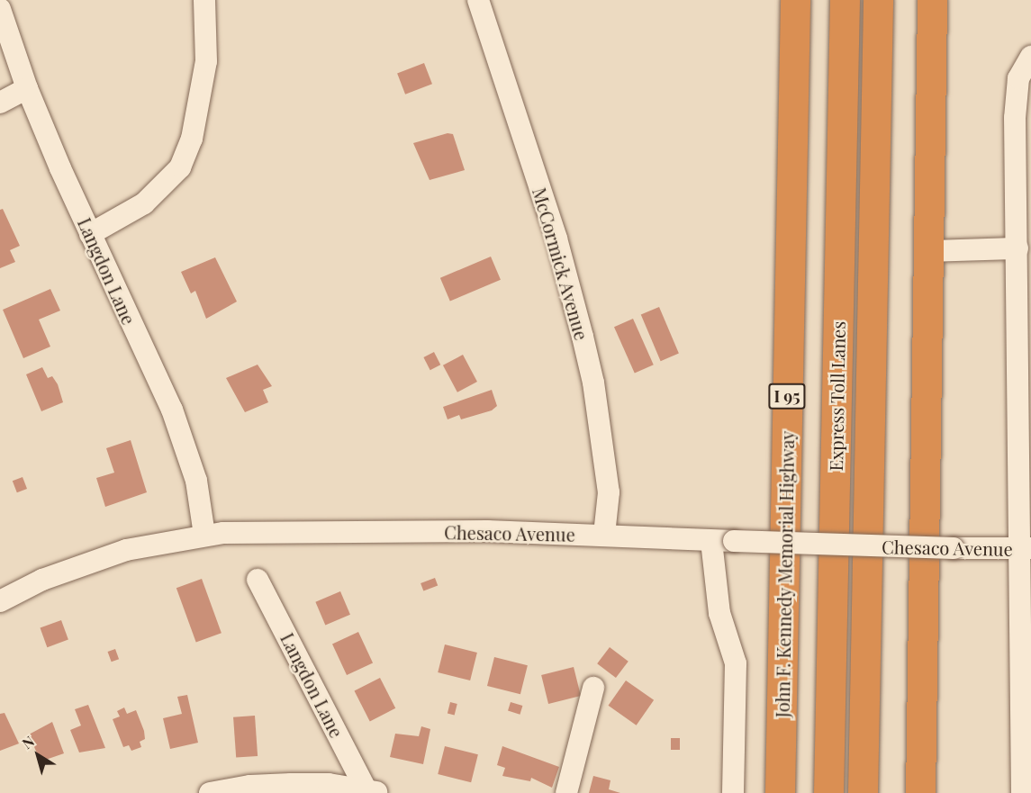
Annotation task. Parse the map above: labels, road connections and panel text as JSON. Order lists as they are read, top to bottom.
{
  "streets": {
    "highway": ["I 95", "Express Toll Lanes", "John F. Kennedy Memorial Highway"],
    "street": ["McCormick Avenue", "Langdon Lane", "Chesaco Avenue"]
  },
  "crossings": [
    ["McCormick Avenue", "Chesaco Avenue"],
    ["Langdon Lane", "Chesaco Avenue"]
  ],
  "north": "top left"
}
